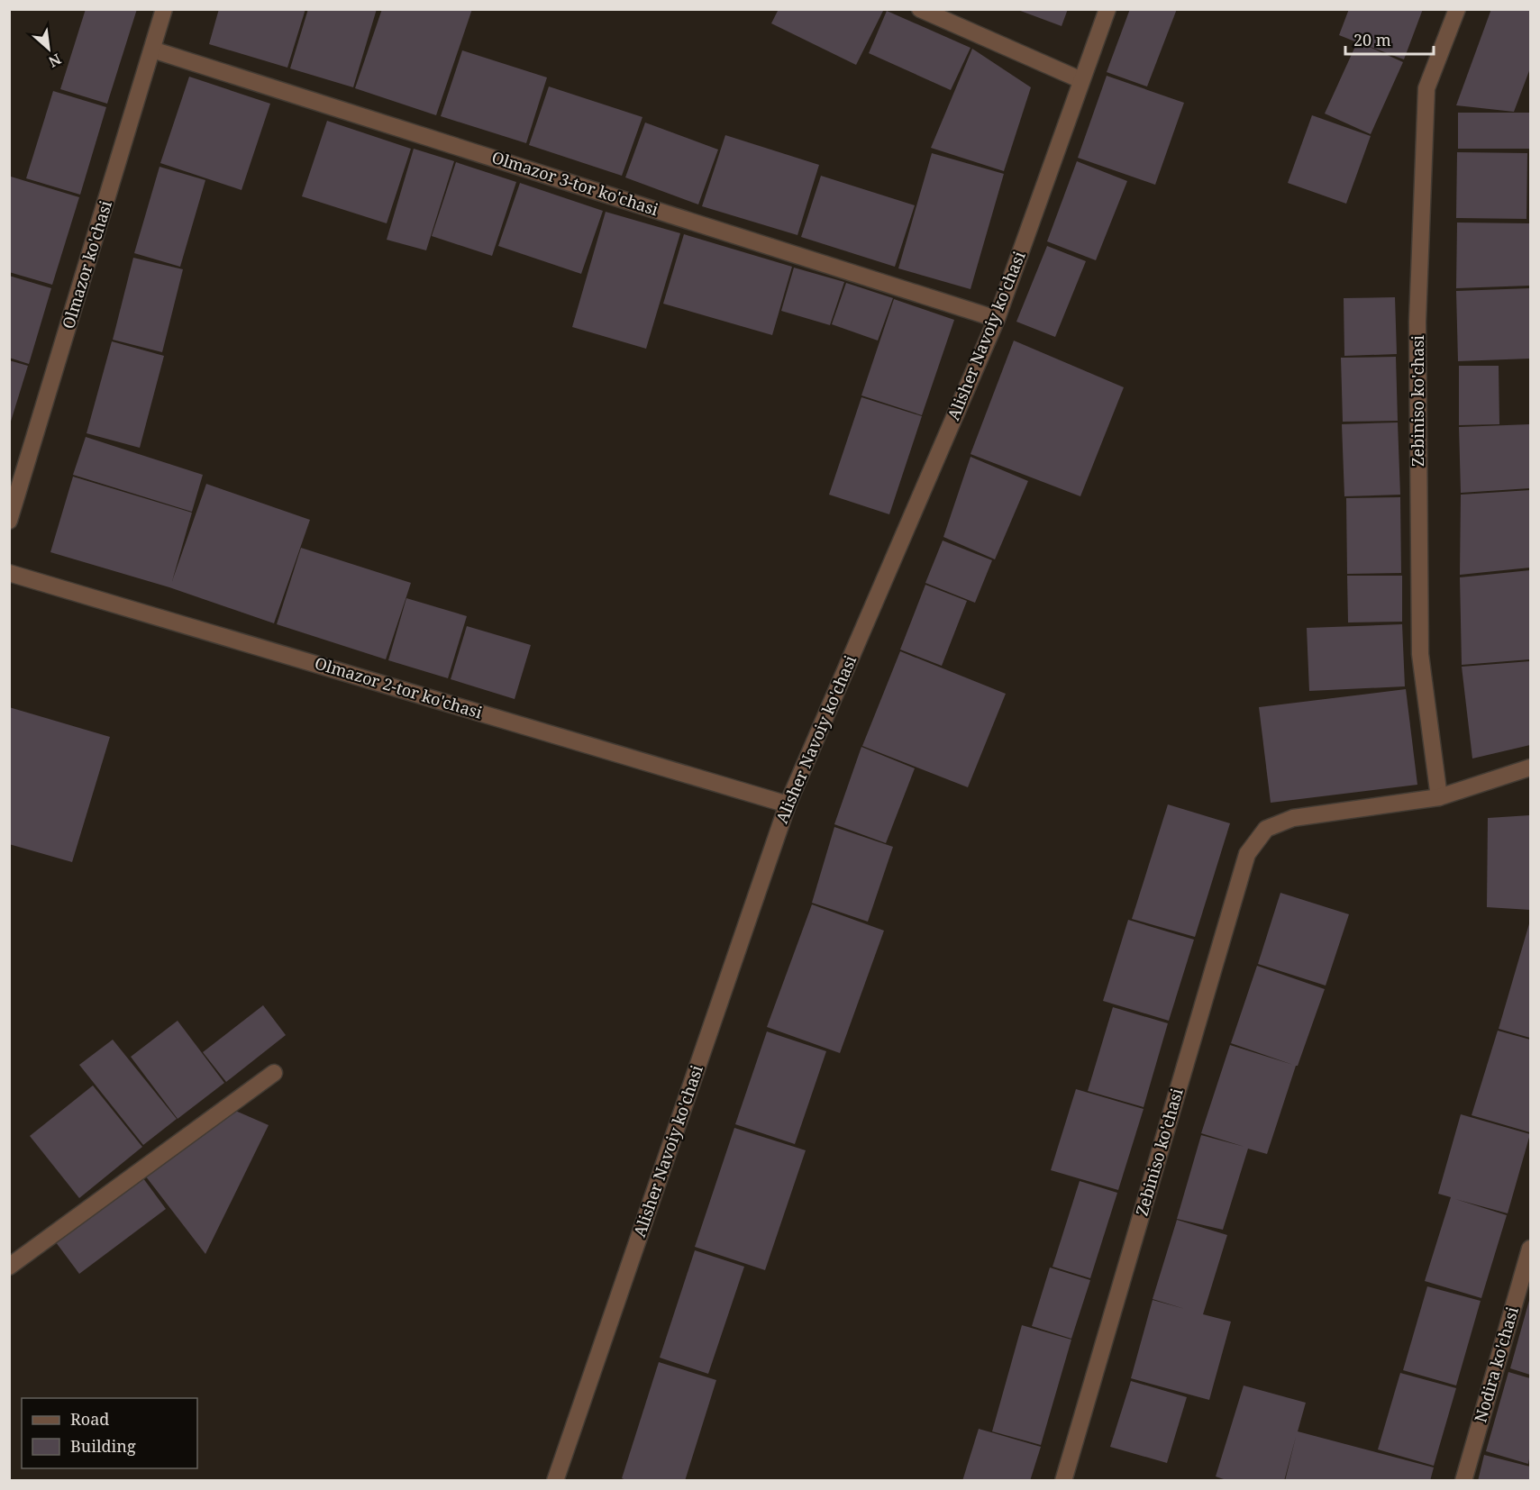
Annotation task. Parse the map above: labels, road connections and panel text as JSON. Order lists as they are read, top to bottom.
{
  "streets": {
    "street": [
      "Olmazor 3-tor ko'chasi",
      "Olmazor ko'chasi",
      "Alisher Navoiy ko'chasi",
      "Zebiniso ko'chasi",
      "Olmazor 2-tor ko'chasi",
      "Nodira ko'chasi"
    ]
  },
  "crossings": [
    ["Olmazor 3-tor ko'chasi", "Olmazor ko'chasi"],
    ["Olmazor 3-tor ko'chasi", "Alisher Navoiy ko'chasi"],
    ["Alisher Navoiy ko'chasi", "Olmazor 2-tor ko'chasi"]
  ],
  "legend": ["Road", "Building"],
  "scale_bar": "20 m",
  "north": "bottom right"
}
